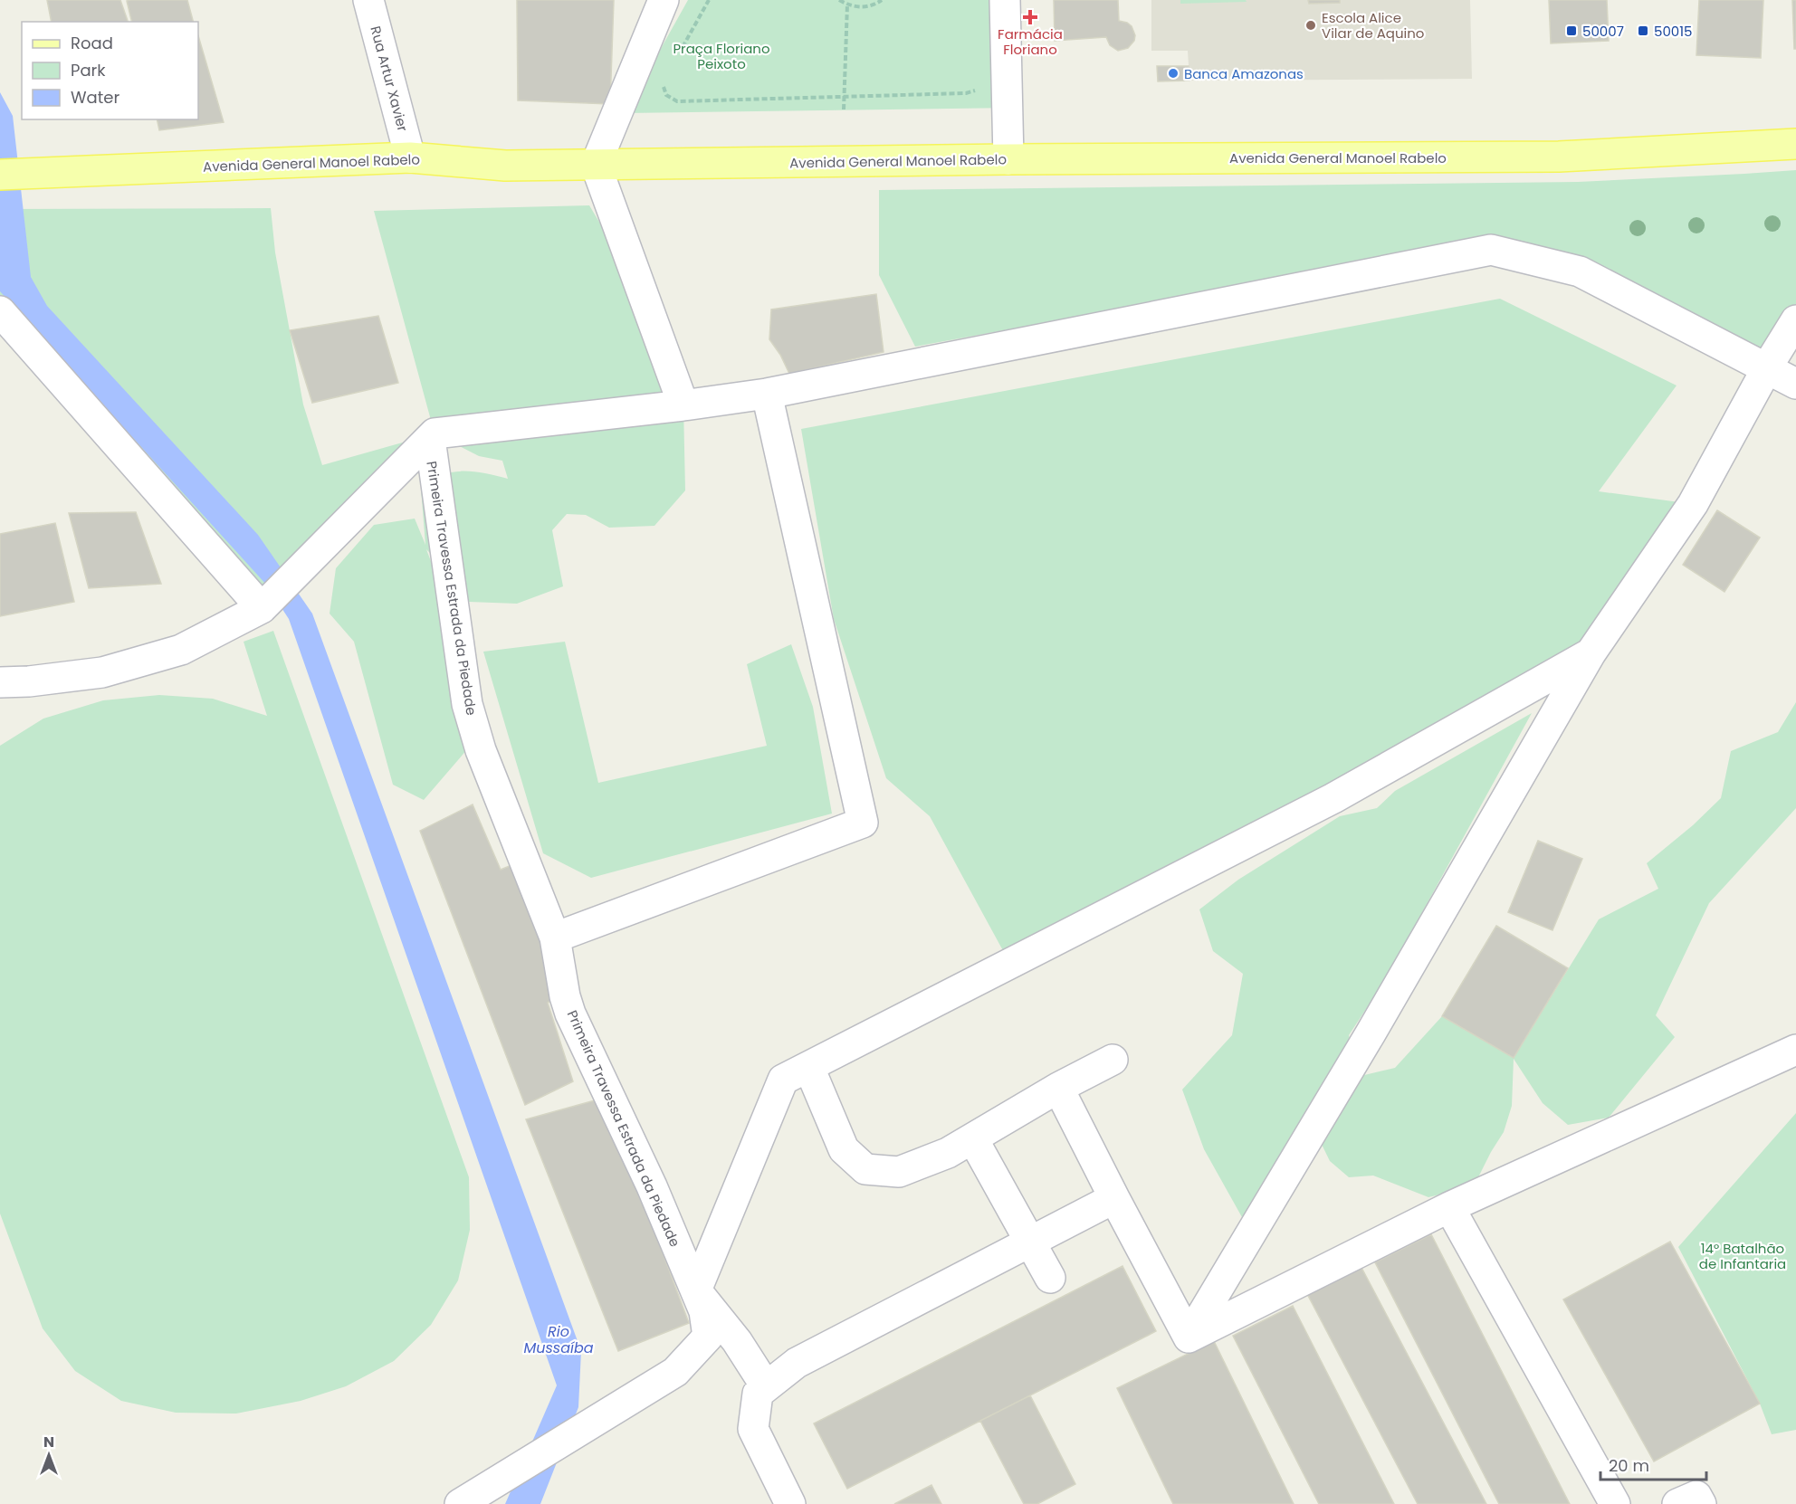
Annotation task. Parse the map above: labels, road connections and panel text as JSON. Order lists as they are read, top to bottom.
{
  "streets": {
    "main road": ["Avenida General Manoel Rabelo"],
    "street": ["Rua Artur Xavier", "Primeira Travessa Estrada da Piedade"]
  },
  "crossings": [
    ["Rua Artur Xavier", "Avenida General Manoel Rabelo"]
  ],
  "water": ["Rio Mussaíba"],
  "parks": ["Praça Floriano Peixoto", "14° Batalhão de Infantaria"],
  "places": {
    "health": ["Farmácia Floriano"],
    "other": ["Escola Alice Vilar de Aquino", "Banca Amazonas"],
    "transit": ["50007", "50015"]
  },
  "legend": ["Road", "Park", "Water"],
  "scale_bar": "20 m",
  "north": "top"
}
